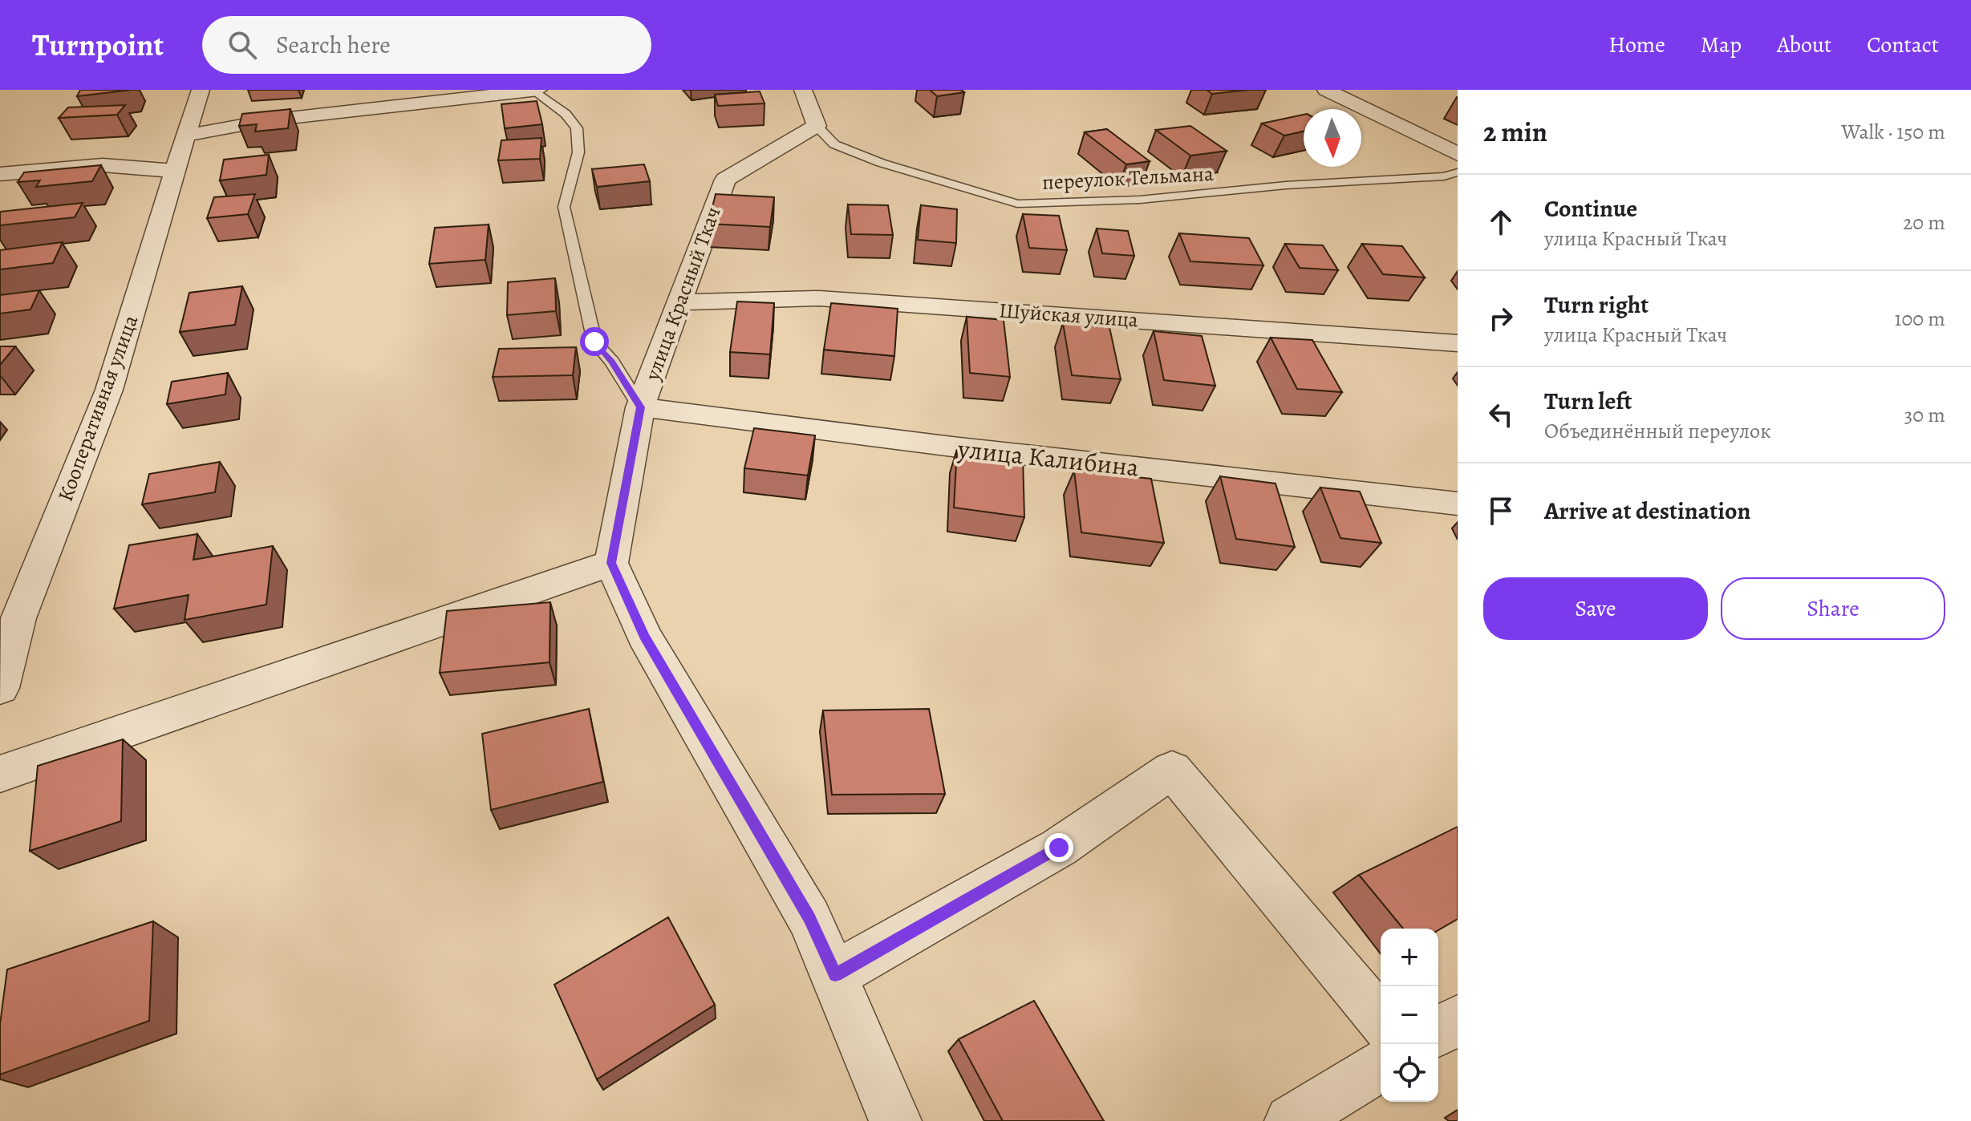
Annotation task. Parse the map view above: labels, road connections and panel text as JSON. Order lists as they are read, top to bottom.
{
  "streets": {
    "street": [
      "улица Красный Ткач",
      "Шуйская улица",
      "Кооперативная улица",
      "улица Калибина"
    ],
    "lane": ["переулок Тельмана"]
  },
  "crossings": [
    ["переулок Тельмана", "улица Красный Ткач"],
    ["улица Красный Ткач", "Шуйская улица"],
    ["улица Красный Ткач", "улица Калибина"]
  ],
  "north": "bottom",
  "page": {
    "header": "Turnpoint",
    "search": "Search here",
    "nav": [
      "Home",
      "Map",
      "About",
      "Contact"
    ],
    "heading": ["2 min", "Walk · 150 m"],
    "list": [
      ["Continue", "улица Красный Ткач", "20 m"],
      ["Turn right", "улица Красный Ткач", "100 m"],
      ["Turn left", "Объединённый переулок", "30 m"],
      "Arrive at destination"
    ],
    "buttons": ["Save", "Share"],
    "map_buttons": ["+", "−"]
  }
}
